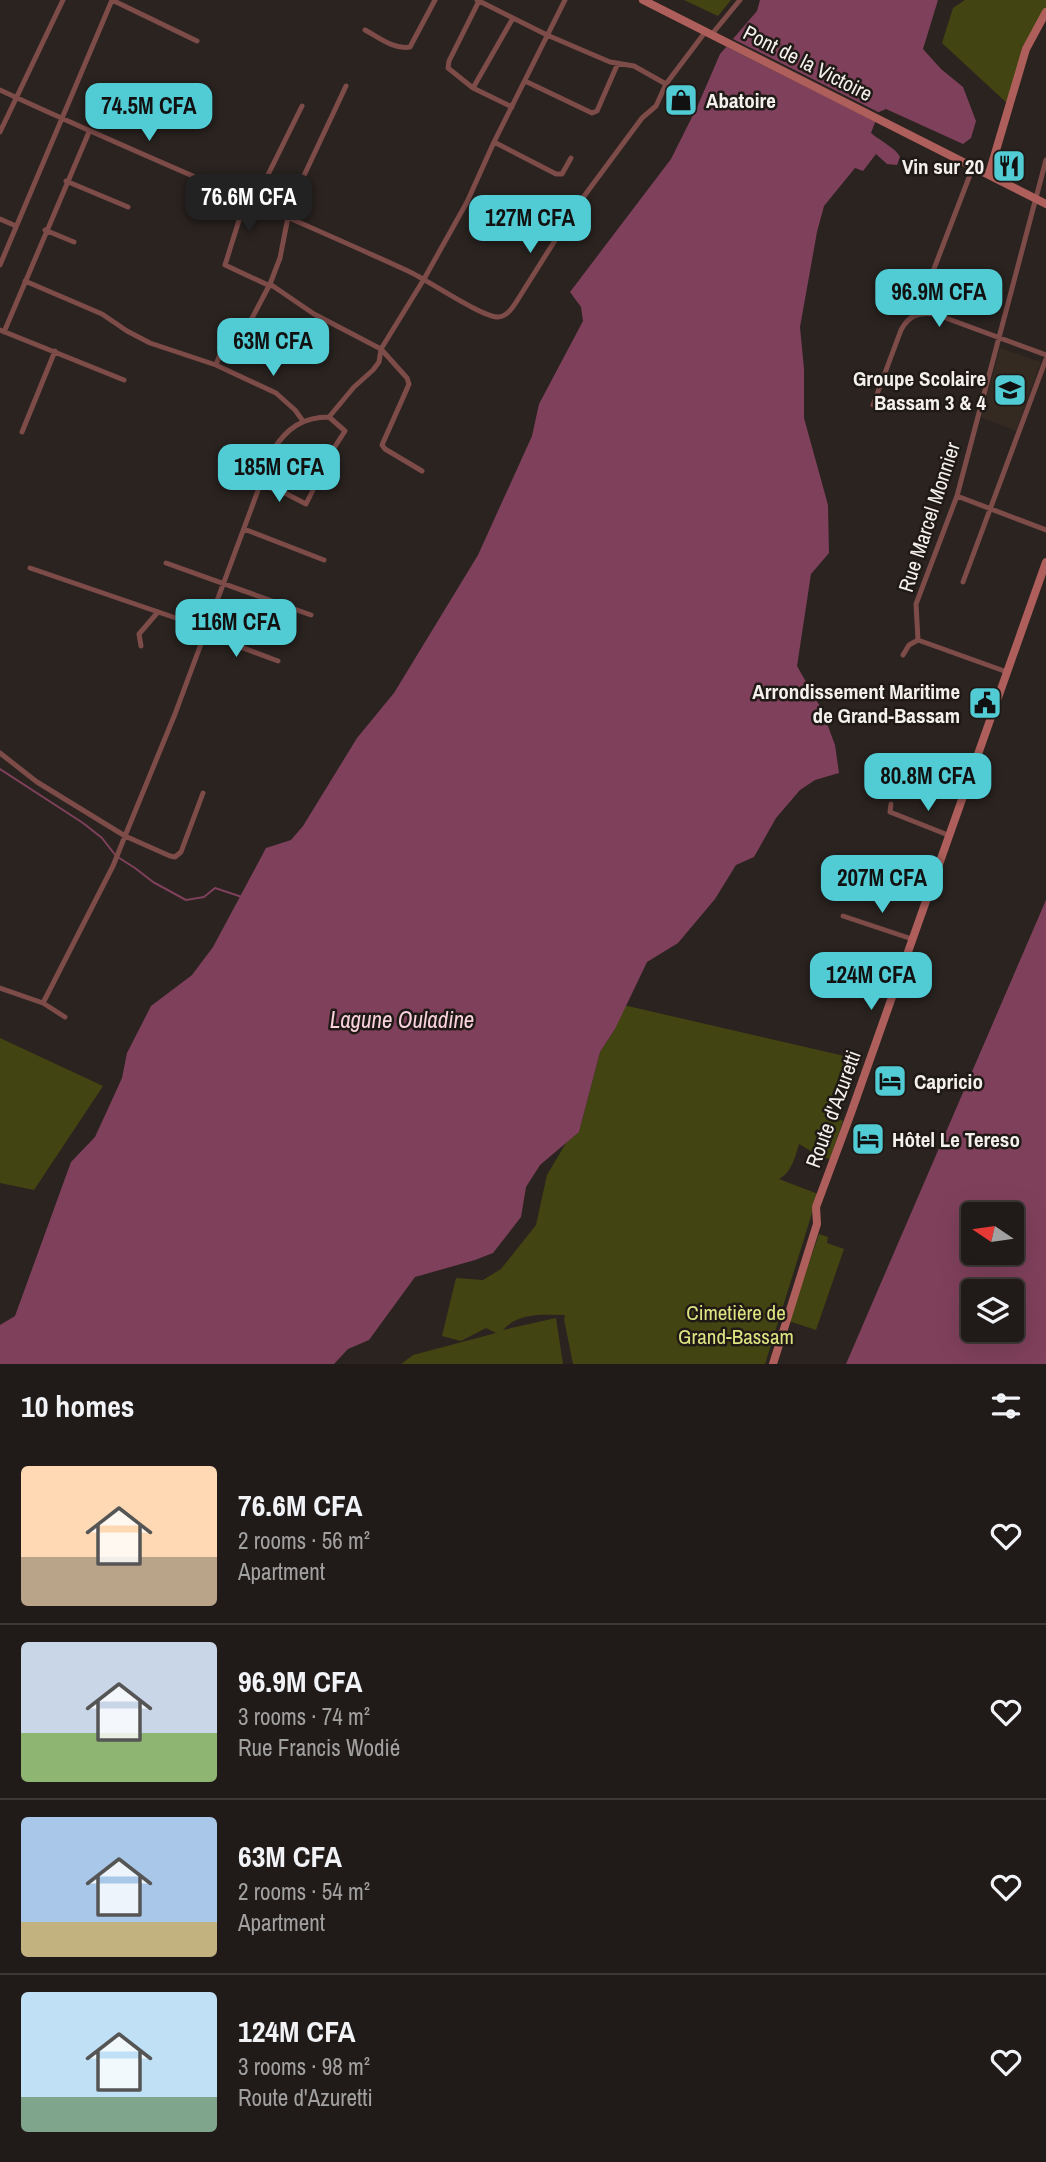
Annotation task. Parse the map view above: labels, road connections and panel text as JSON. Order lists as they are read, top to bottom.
{
  "streets": {
    "street": ["Pont de la Victoire", "Rue Marcel Monnier", "Route d'Azuretti"]
  },
  "crossings": [
    ["Pont de la Victoire", "Rue Marcel Monnier"]
  ],
  "water": ["Lagune Ouladine"],
  "parks": ["Cimetière de Grand-Bassam"],
  "places": {
    "shop": ["Abatoire"],
    "restaurant": ["Vin sur 20"],
    "school or university": ["Groupe Scolaire Bassam 3 & 4"],
    "public building": ["Arrondissement Maritime de Grand-Bassam"],
    "hotel": ["Capricio", "Hôtel Le Tereso"]
  },
  "north": "left",
  "page": {
    "price": [
      "74.5M CFA",
      "76.6M CFA",
      "127M CFA",
      "96.9M CFA",
      "63M CFA",
      "185M CFA",
      "116M CFA",
      "80.8M CFA",
      "207M CFA",
      "124M CFA"
    ],
    "heading": "10 homes",
    "list": [
      {
        "name": "76.6M CFA",
        "note": "2 rooms · 56 m² · Apartment"
      },
      {
        "name": "96.9M CFA",
        "note": "3 rooms · 74 m² · Rue Francis Wodié"
      },
      {
        "name": "63M CFA",
        "note": "2 rooms · 54 m² · Apartment"
      },
      {
        "name": "124M CFA",
        "note": "3 rooms · 98 m² · Route d'Azuretti"
      }
    ]
  }
}
